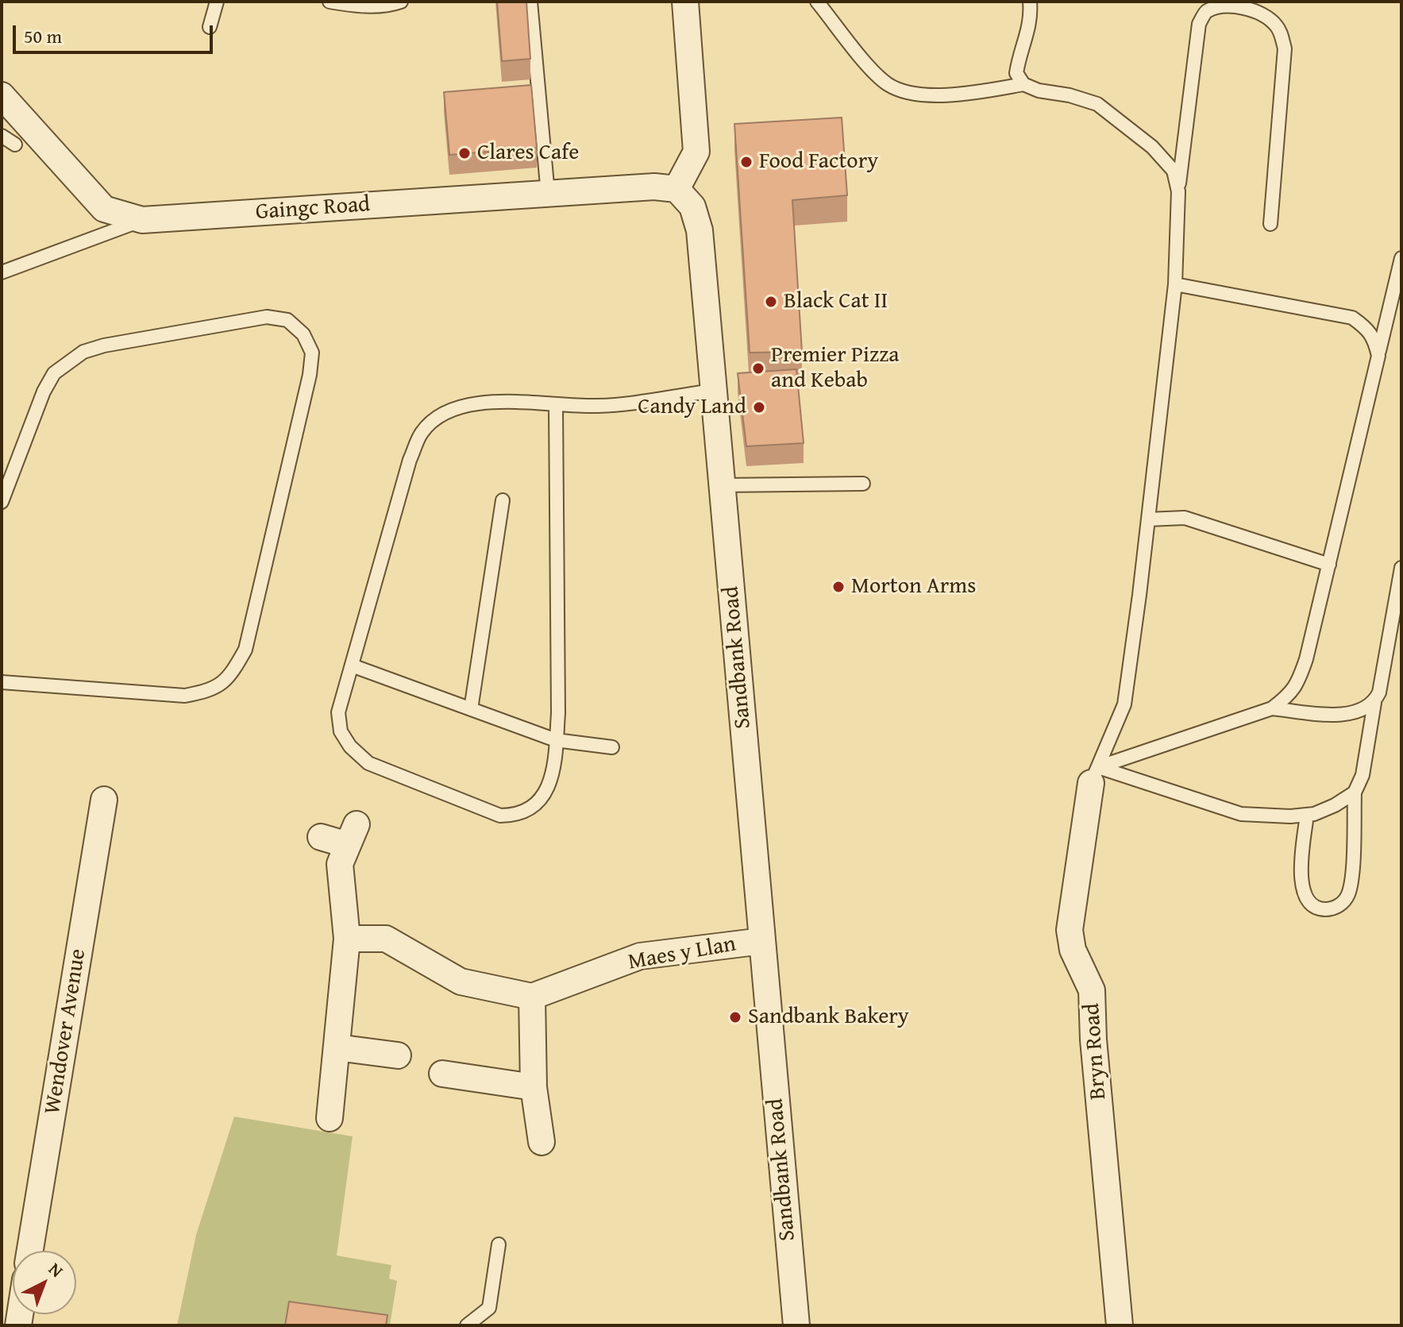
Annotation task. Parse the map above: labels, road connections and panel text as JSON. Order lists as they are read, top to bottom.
{
  "streets": {
    "street": [
      "Gaingc Road",
      "Sandbank Road",
      "Maes y Llan",
      "Wendover Avenue",
      "Bryn Road"
    ]
  },
  "crossings": [
    ["Gaingc Road", "Sandbank Road"],
    ["Sandbank Road", "Maes y Llan"]
  ],
  "places": [
    "Clares Cafe",
    "Food Factory",
    "Black Cat II",
    "Premier Pizza and Kebab",
    "Candy Land",
    "Morton Arms",
    "Sandbank Bakery"
  ],
  "scale_bar": "50 m",
  "north": "top right"
}
